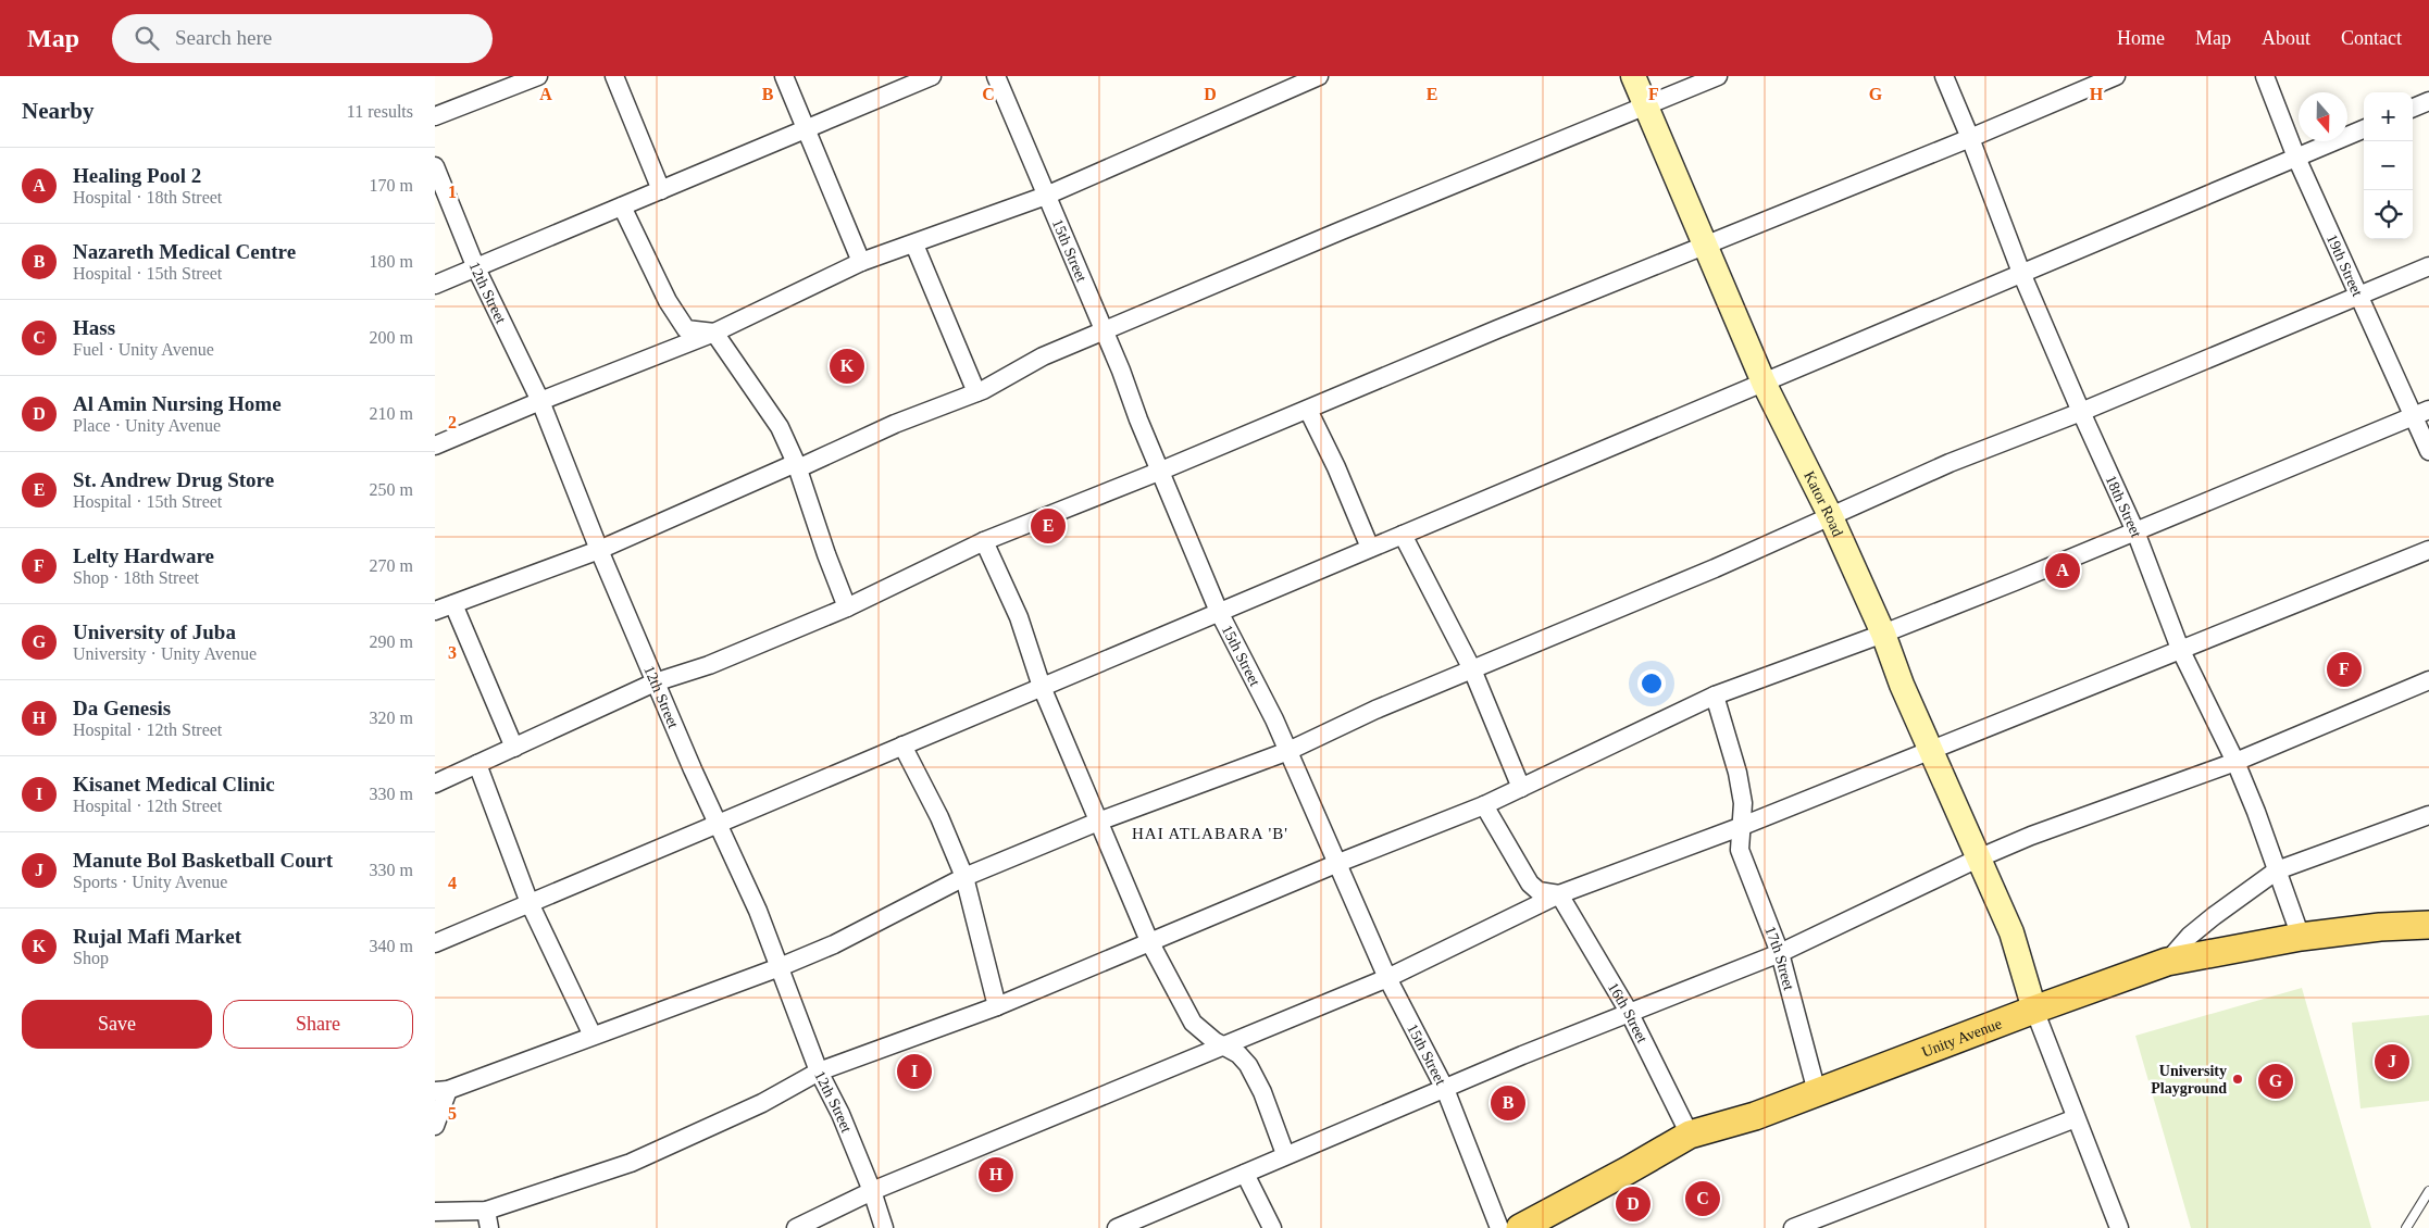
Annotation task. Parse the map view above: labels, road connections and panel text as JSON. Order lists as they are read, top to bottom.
{
  "streets": {
    "main road": ["Kator Road", "Unity Avenue"],
    "street": [
      "15th Street",
      "19th Street",
      "12th Street",
      "18th Street",
      "17th Street",
      "16th Street"
    ]
  },
  "crossings": [
    ["Kator Road", "Unity Avenue"],
    ["18th Street", "Unity Avenue"],
    ["17th Street", "Unity Avenue"],
    ["16th Street", "Unity Avenue"]
  ],
  "districts": ["HAI ATLABARA 'B'"],
  "places": ["University Playground"],
  "north": "bottom",
  "page": {
    "header": "Map",
    "search": "Search here",
    "nav": [
      "Home",
      "Map",
      "About",
      "Contact"
    ],
    "heading": ["Nearby", "11 results"],
    "map_buttons": ["+", "−"],
    "list": [
      {
        "mark": "A",
        "name": "Healing Pool 2",
        "note": "Hospital · 18th Street",
        "value": "170 m"
      },
      {
        "mark": "B",
        "name": "Nazareth Medical Centre",
        "note": "Hospital · 15th Street",
        "value": "180 m"
      },
      {
        "mark": "C",
        "name": "Hass",
        "note": "Fuel · Unity Avenue",
        "value": "200 m"
      },
      {
        "mark": "D",
        "name": "Al Amin Nursing Home",
        "note": "Place · Unity Avenue",
        "value": "210 m"
      },
      {
        "mark": "E",
        "name": "St. Andrew Drug Store",
        "note": "Hospital · 15th Street",
        "value": "250 m"
      },
      {
        "mark": "F",
        "name": "Lelty Hardware",
        "note": "Shop · 18th Street",
        "value": "270 m"
      },
      {
        "mark": "G",
        "name": "University of Juba",
        "note": "University · Unity Avenue",
        "value": "290 m"
      },
      {
        "mark": "H",
        "name": "Da Genesis",
        "note": "Hospital · 12th Street",
        "value": "320 m"
      },
      {
        "mark": "I",
        "name": "Kisanet Medical Clinic",
        "note": "Hospital · 12th Street",
        "value": "330 m"
      },
      {
        "mark": "J",
        "name": "Manute Bol Basketball Court",
        "note": "Sports · Unity Avenue",
        "value": "330 m"
      },
      {
        "mark": "K",
        "name": "Rujal Mafi Market",
        "note": "Shop",
        "value": "340 m"
      }
    ],
    "pins": [
      "K",
      "E",
      "A",
      "F",
      "J",
      "I",
      "G",
      "B",
      "H",
      "C",
      "D"
    ],
    "buttons": ["Save", "Share"]
  },
  "grid": {
    "columns": [
      "A",
      "B",
      "C",
      "D",
      "E",
      "F",
      "G",
      "H"
    ],
    "rows": [
      "1",
      "2",
      "3",
      "4",
      "5"
    ]
  }
}
